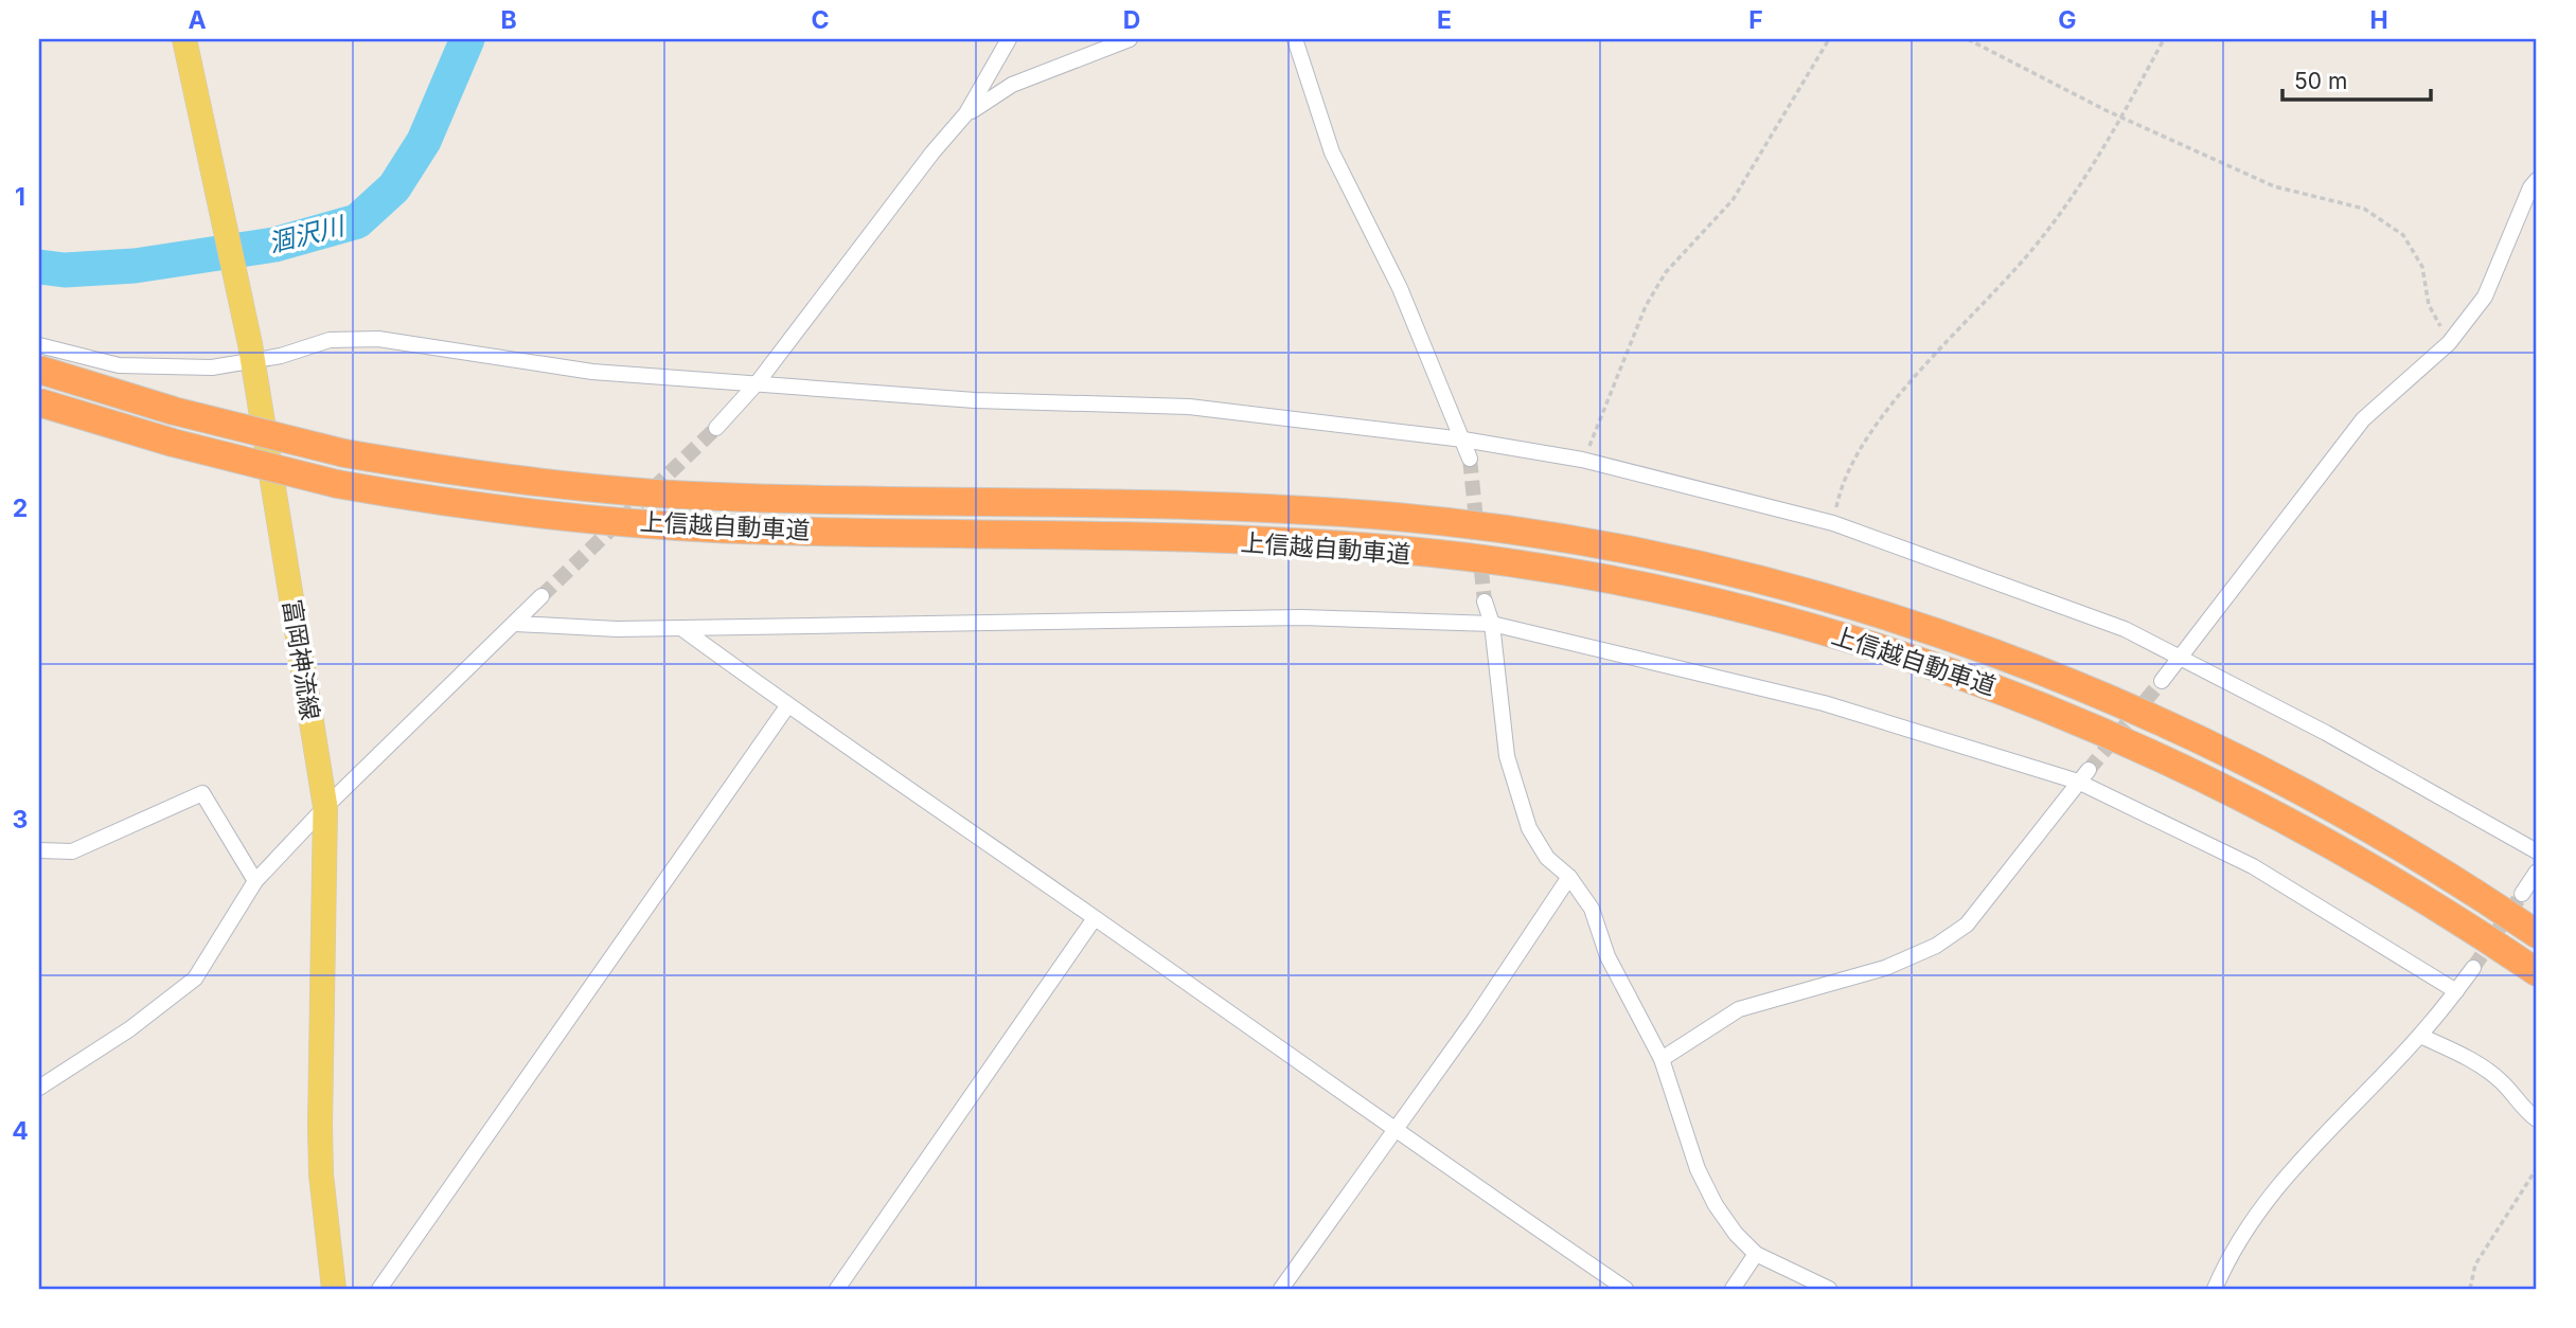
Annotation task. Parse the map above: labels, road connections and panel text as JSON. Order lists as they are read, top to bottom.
{
  "streets": {
    "highway": ["上信越自動車道"],
    "main road": ["富岡神流線"]
  },
  "water": ["涸沢川"],
  "scale_bar": "50 m",
  "grid": {
    "columns": [
      "A",
      "B",
      "C",
      "D",
      "E",
      "F",
      "G",
      "H"
    ],
    "rows": [
      "1",
      "2",
      "3",
      "4"
    ]
  }
}
